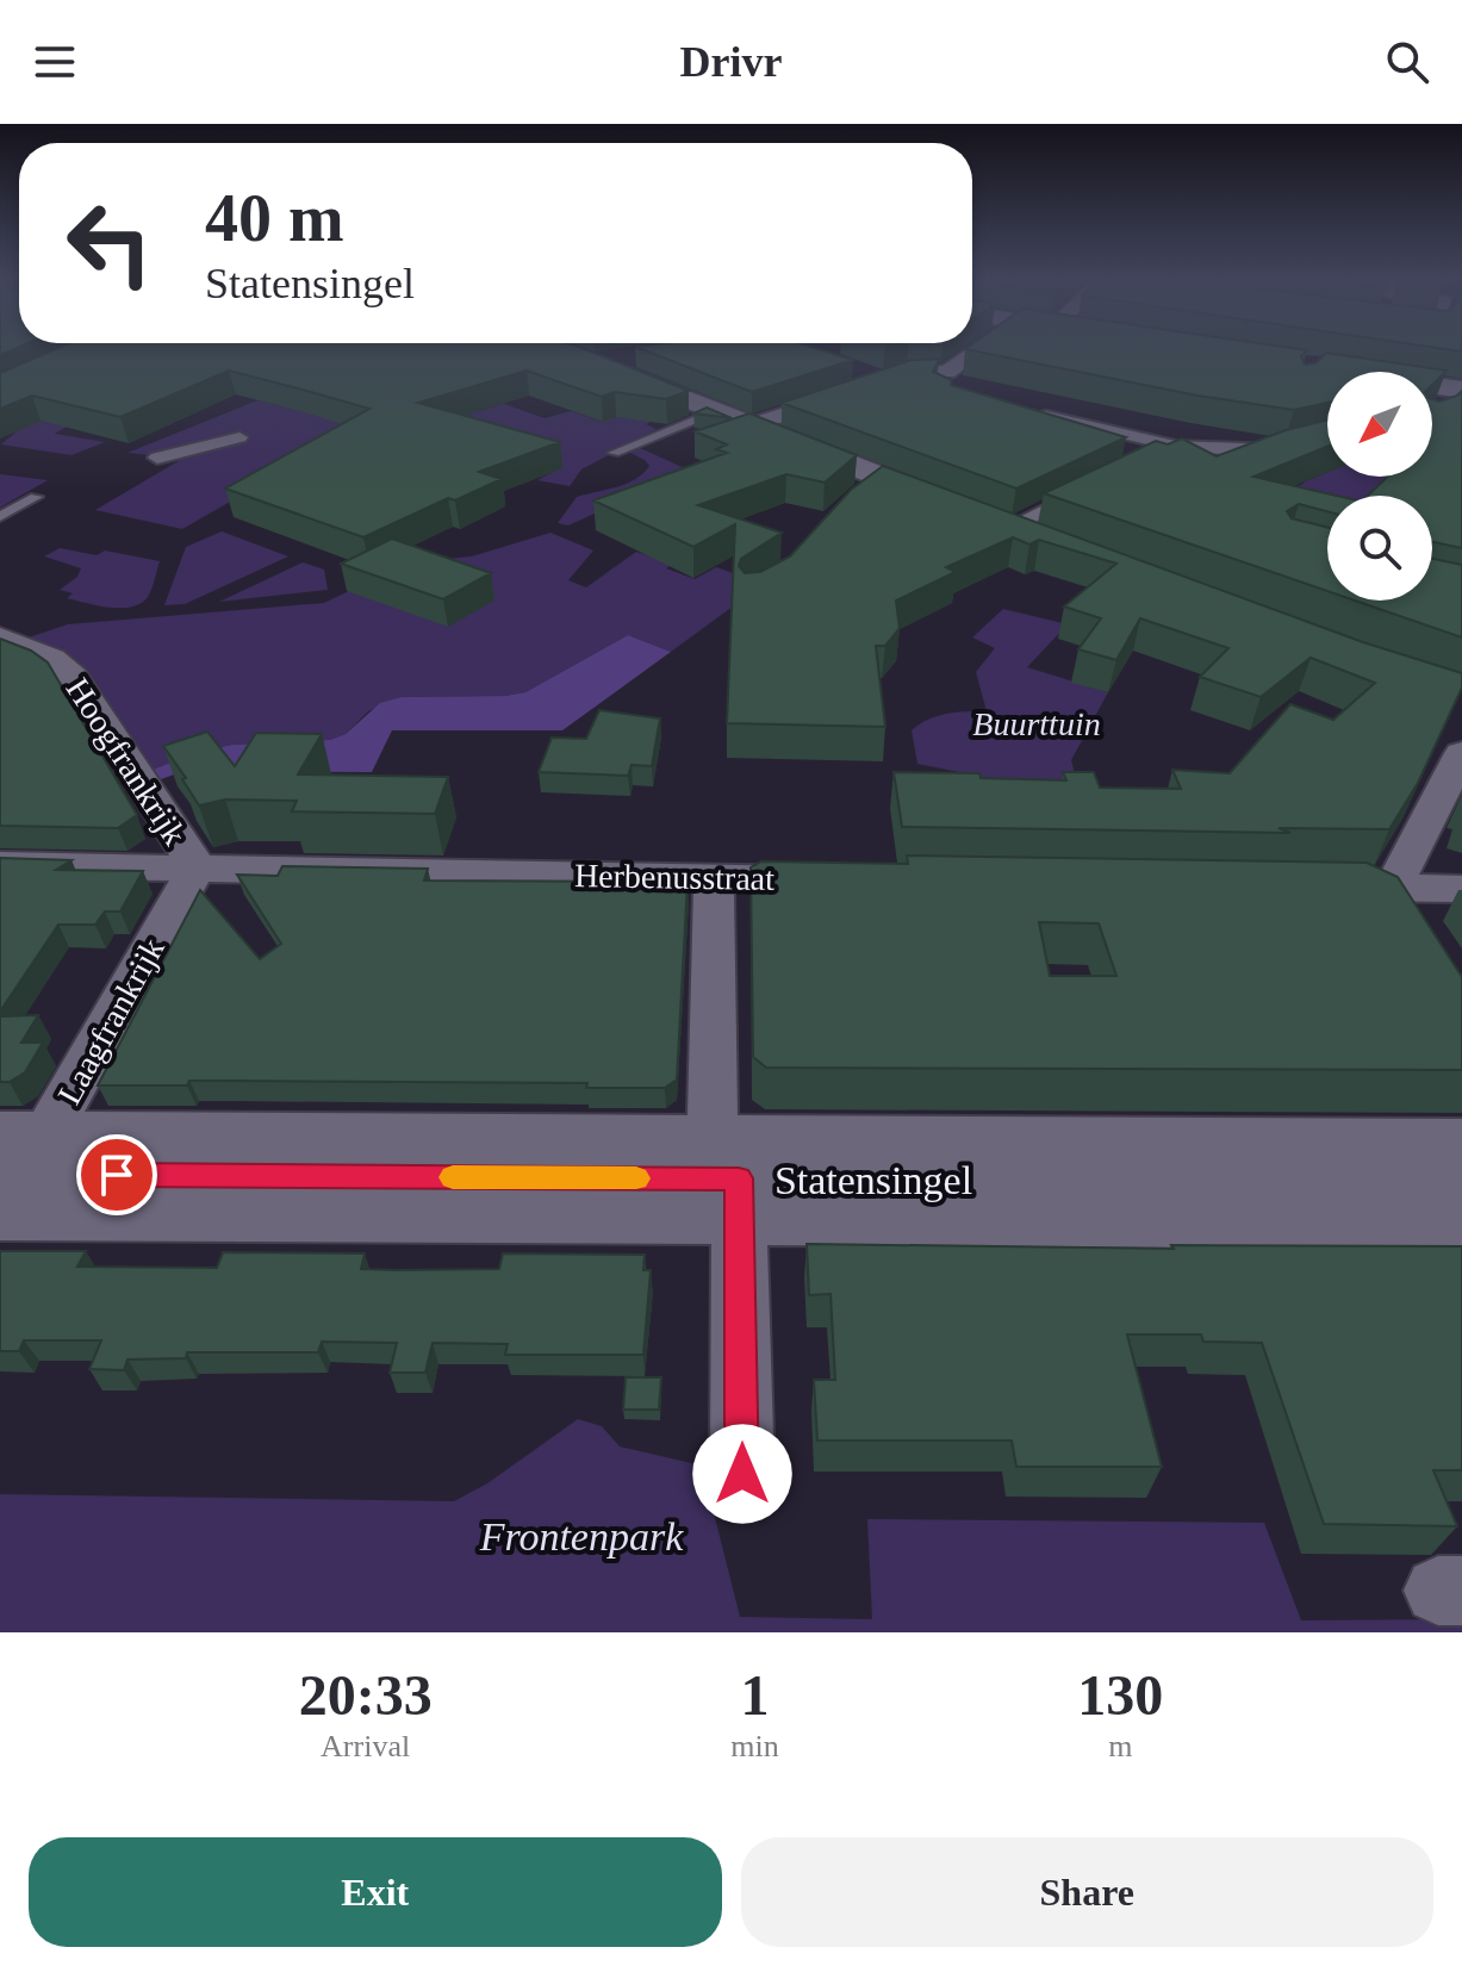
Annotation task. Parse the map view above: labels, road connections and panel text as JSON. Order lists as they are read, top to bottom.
{
  "streets": {
    "main road": ["Statensingel"],
    "street": ["Hoogfrankrijk", "Herbenusstraat", "Laagfrankrijk"]
  },
  "crossings": [
    ["Hoogfrankrijk", "Herbenusstraat"],
    ["Hoogfrankrijk", "Laagfrankrijk"],
    ["Herbenusstraat", "Laagfrankrijk"],
    ["Laagfrankrijk", "Statensingel"]
  ],
  "parks": ["Buurttuin", "Frontenpark"],
  "north": "bottom left",
  "page": {
    "header": "Drivr",
    "turn": ["40 m", "Statensingel"],
    "eta": [
      "20:33",
      "Arrival",
      "1",
      "min",
      "130",
      "m"
    ],
    "buttons": ["Exit", "Share"]
  }
}
